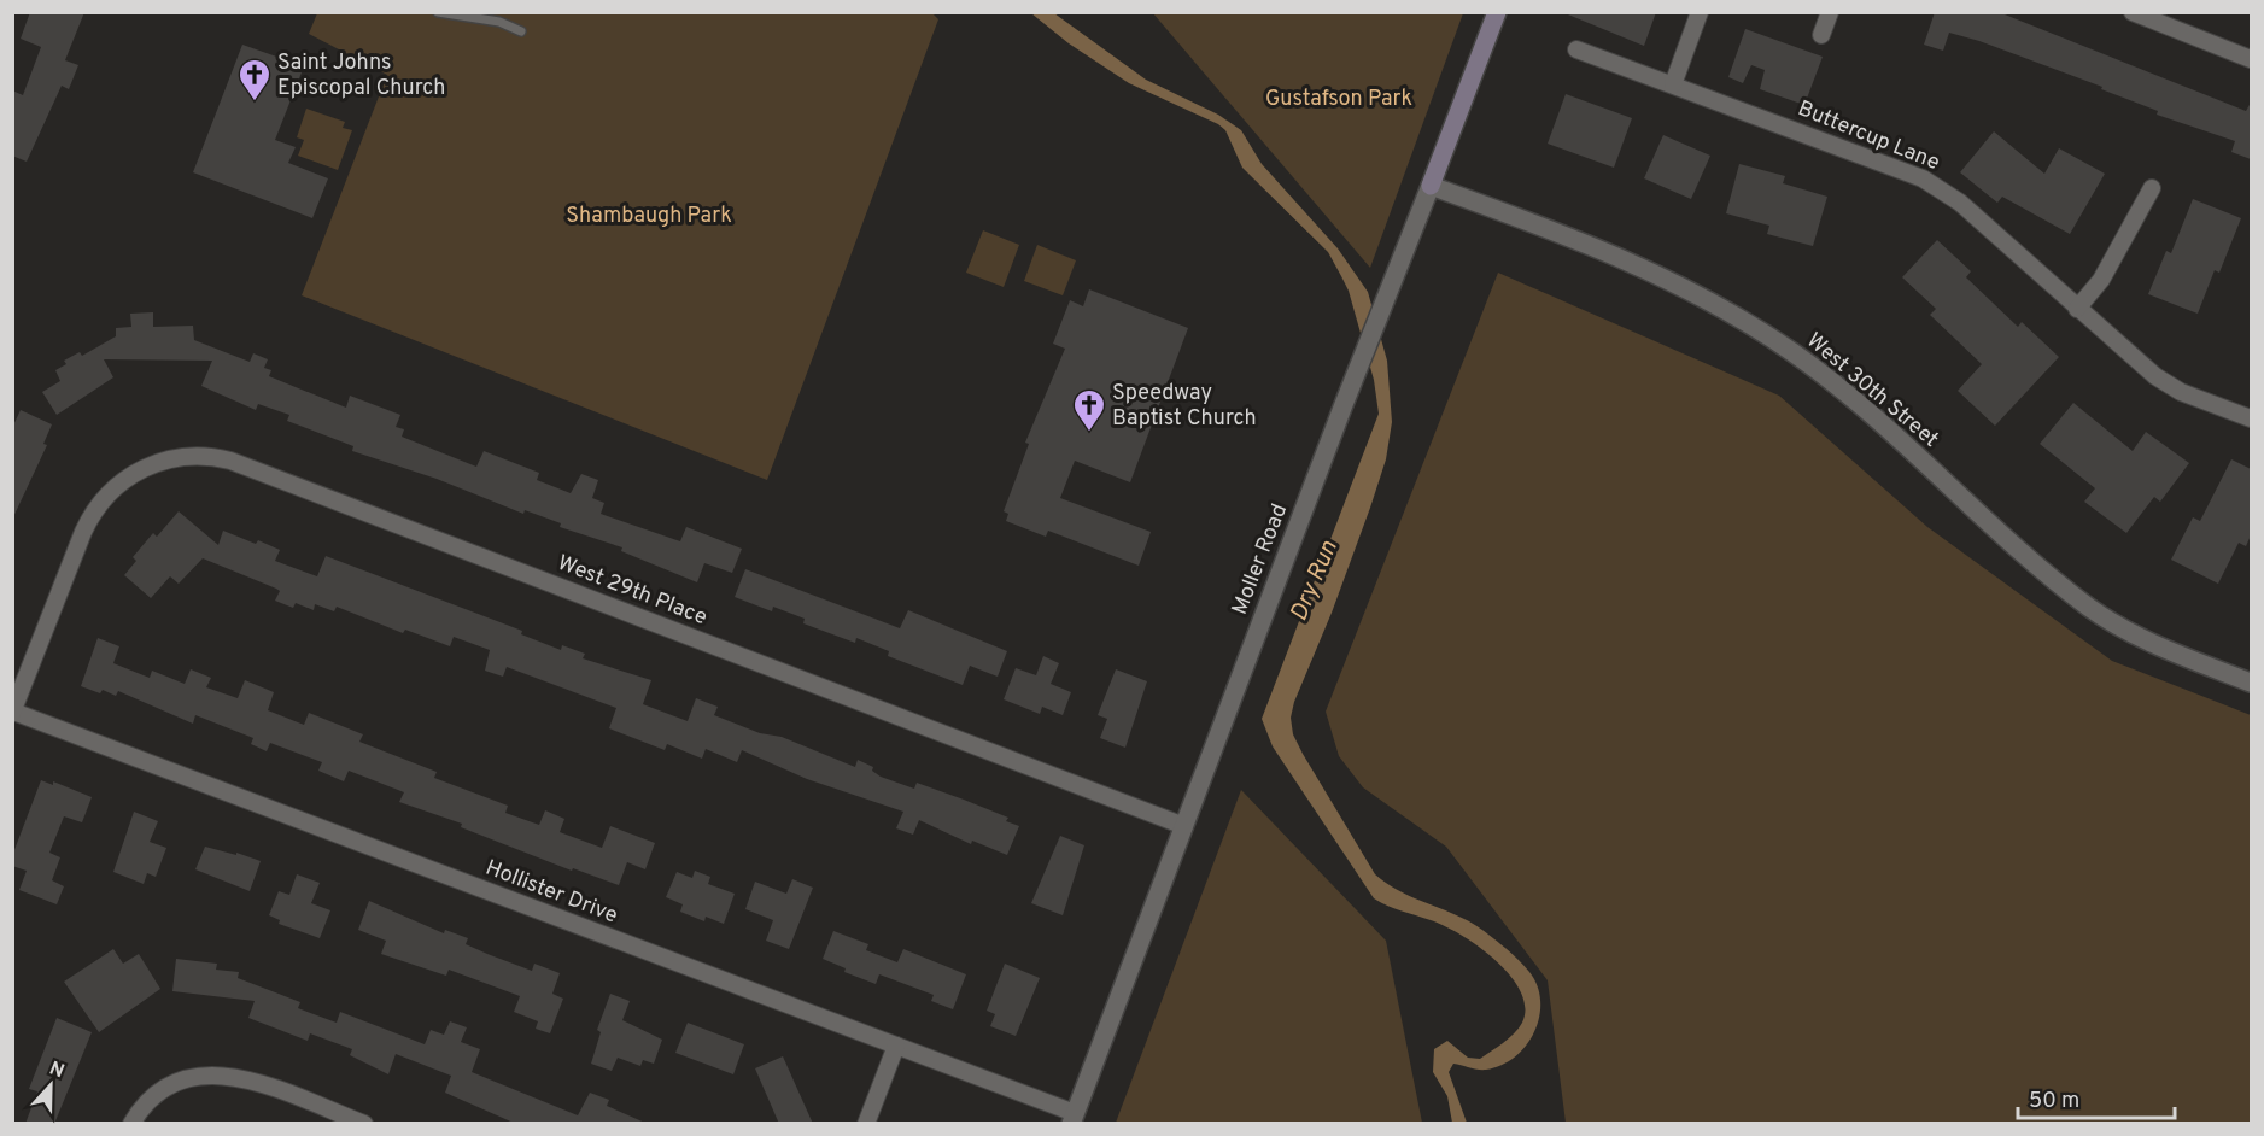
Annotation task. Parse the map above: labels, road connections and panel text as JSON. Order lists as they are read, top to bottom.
{
  "streets": {
    "main road": ["Moller Road"],
    "street": [
      "Buttercup Lane",
      "West 30th Street",
      "West 29th Place",
      "Hollister Drive"
    ]
  },
  "crossings": [
    ["West 30th Street", "Moller Road"],
    ["Moller Road", "West 29th Place"],
    ["Moller Road", "Hollister Drive"],
    ["West 29th Place", "Hollister Drive"]
  ],
  "water": ["Dry Run"],
  "parks": ["Gustafson Park", "Shambaugh Park"],
  "places": {
    "church": ["Saint Johns Episcopal Church", "Speedway Baptist Church"]
  },
  "scale_bar": "50 m",
  "north": "top"
}
